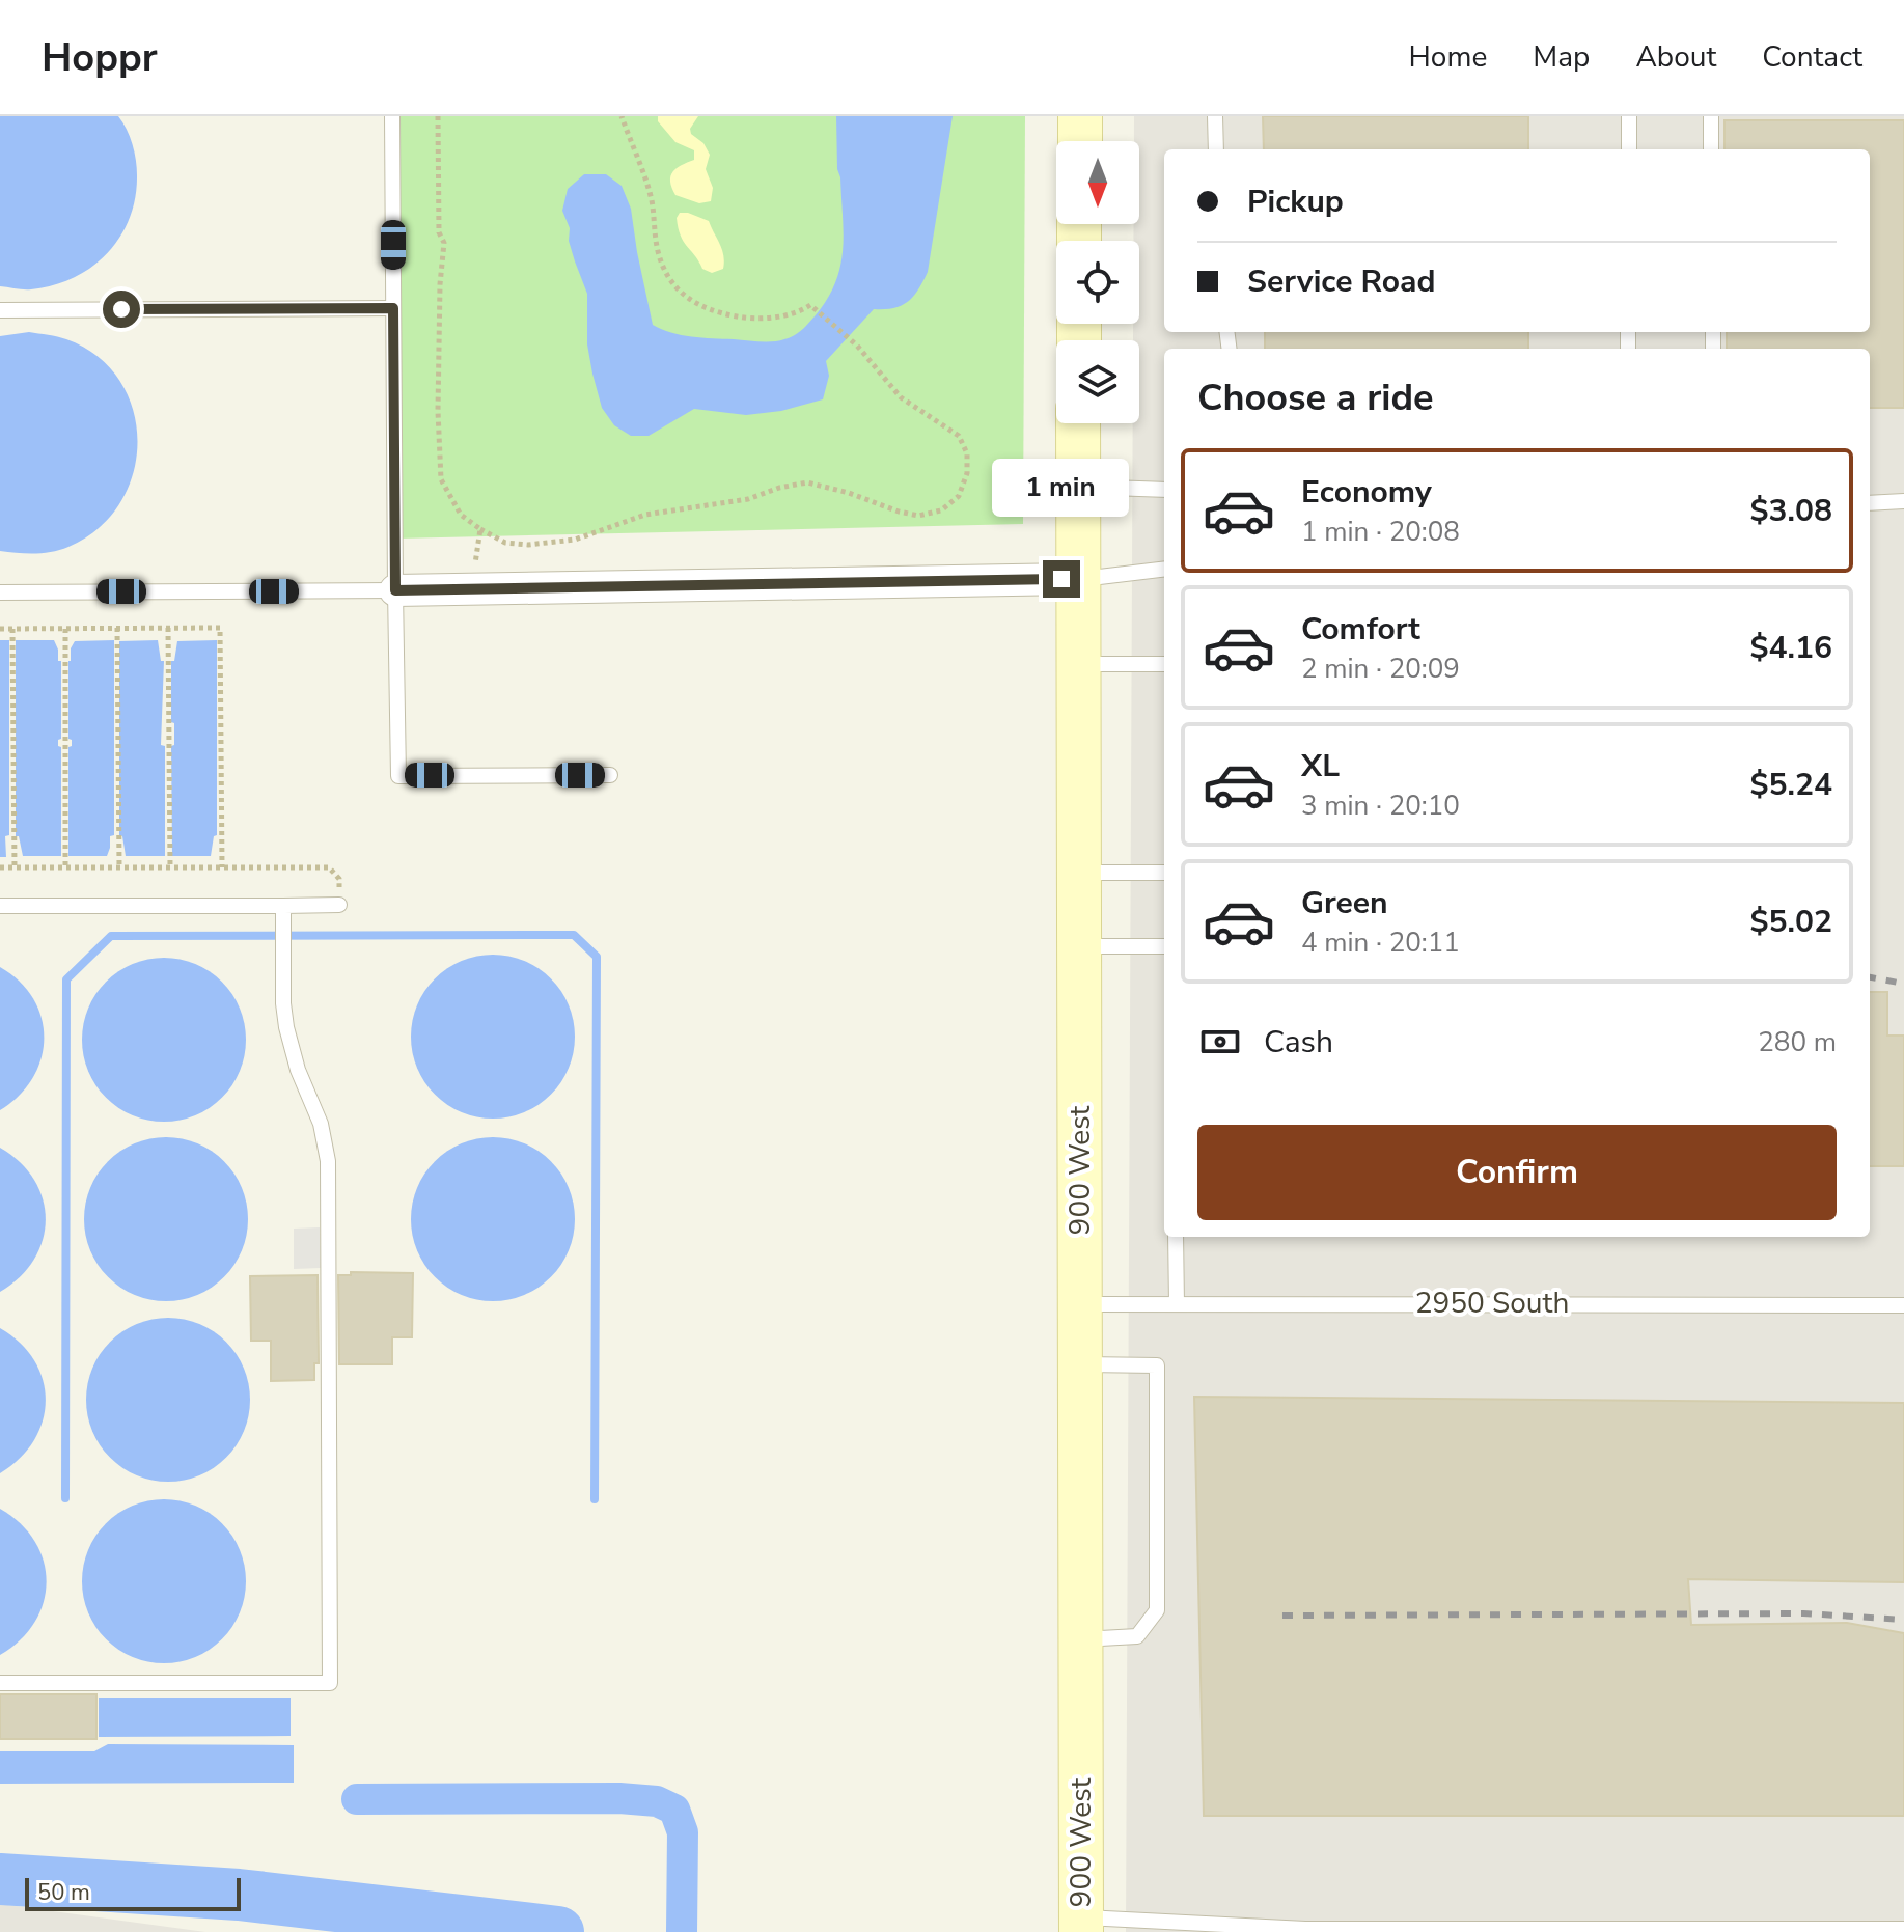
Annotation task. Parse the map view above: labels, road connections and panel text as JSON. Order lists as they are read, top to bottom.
{
  "streets": {
    "main road": ["900 West"],
    "lane": ["2950 South"]
  },
  "crossings": [
    ["900 West", "2950 South"]
  ],
  "scale_bar": "50 m",
  "north": "bottom",
  "page": {
    "header": "Hoppr",
    "nav": [
      "Home",
      "Map",
      "About",
      "Contact"
    ],
    "banner": ["Pickup", "Service Road"],
    "heading": "Choose a ride",
    "list": [
      {
        "name": "Economy",
        "note": "1 min · 20:08",
        "value": "$3.08"
      },
      {
        "name": "Comfort",
        "note": "2 min · 20:09",
        "value": "$4.16"
      },
      {
        "name": "XL",
        "note": "3 min · 20:10",
        "value": "$5.24"
      },
      {
        "name": "Green",
        "note": "4 min · 20:11",
        "value": "$5.02"
      }
    ],
    "bubble": "1 min",
    "pay": ["Cash", "280 m"],
    "buttons": "Confirm",
    "scale": "50 m"
  }
}
